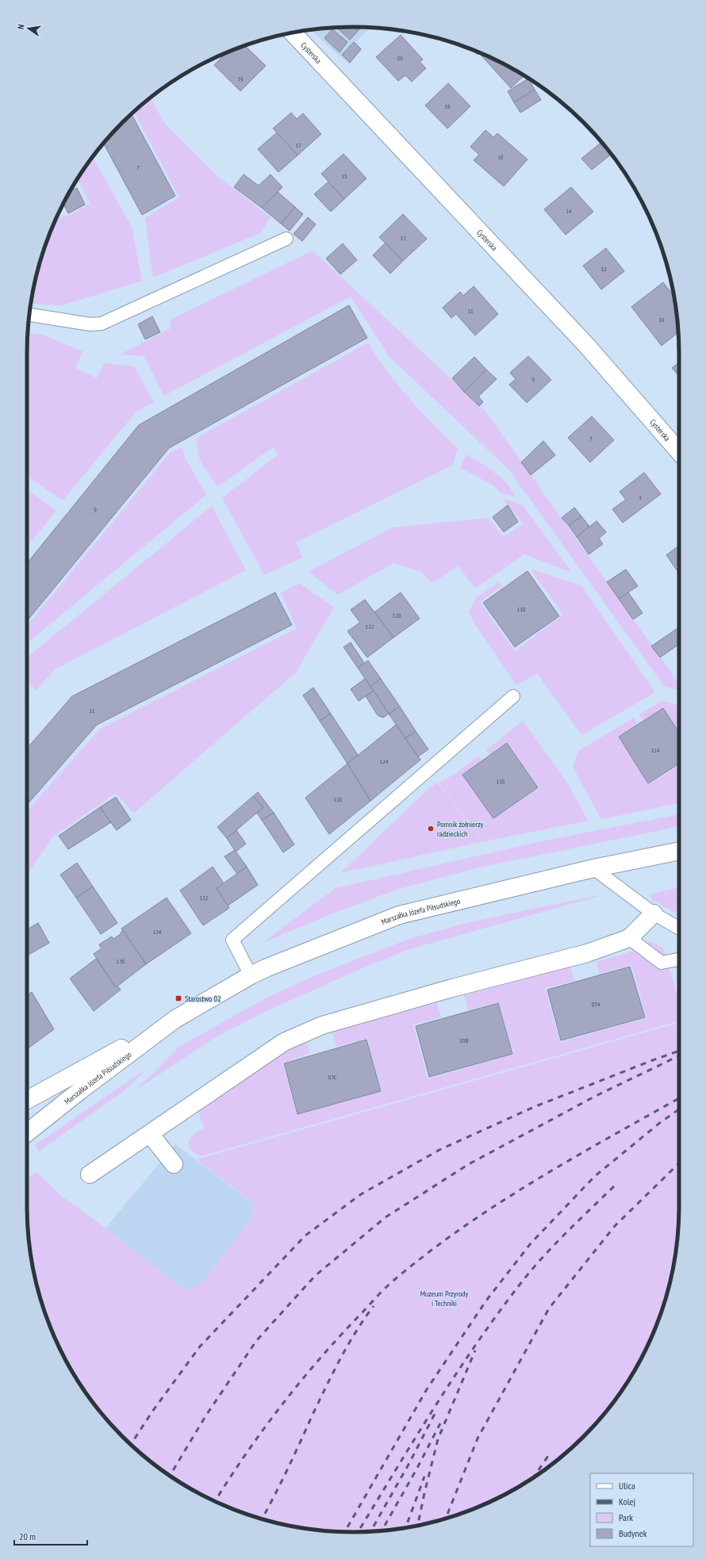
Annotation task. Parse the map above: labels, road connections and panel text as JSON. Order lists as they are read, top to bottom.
{
  "streets": {
    "street": ["Cysterska", "Marszałka Józefa Piłsudskiego"]
  },
  "parks": ["Muzeum Przyrody i Techniki"],
  "places": {
    "other": ["Pomnik żołnierzy radzieckich"],
    "transit": ["Starostwo 02"]
  },
  "house_numbers": [
    "20",
    "19",
    "18",
    "17",
    "16",
    "7",
    "15",
    "14",
    "13",
    "12",
    "11",
    "10",
    "9",
    "7",
    "5",
    "9",
    "118",
    "120",
    "122",
    "11",
    "114",
    "124",
    "116",
    "126",
    "132",
    "134",
    "136",
    "93A",
    "93B",
    "93C"
  ],
  "legend": [
    "Ulica",
    "Kolej",
    "Park",
    "Budynek"
  ],
  "scale_bar": "20 m",
  "north": "left"
}
